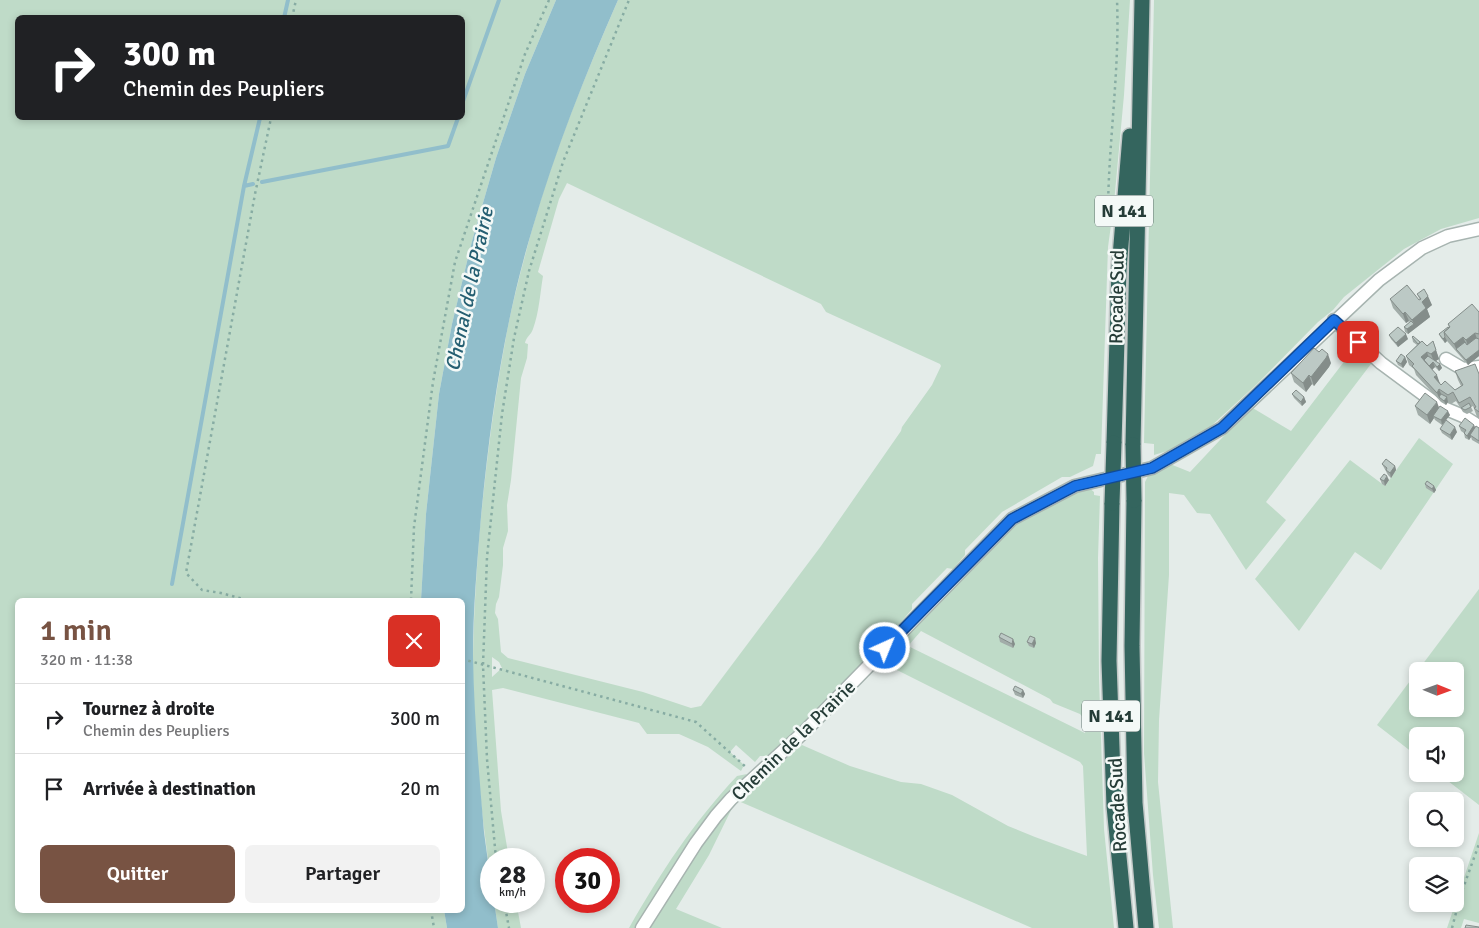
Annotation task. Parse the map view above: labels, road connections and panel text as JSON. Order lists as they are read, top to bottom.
{
  "streets": {
    "highway": ["N 141", "Rocade Sud"],
    "street": ["Chemin de la Prairie"]
  },
  "water": ["Chenal de la Prairie"],
  "north": "right",
  "page": {
    "turn": ["300 m", "Chemin des Peupliers"],
    "heading": ["1 min", "320 m · 11:38"],
    "list": [
      {
        "name": "Tournez à droite",
        "note": "Chemin des Peupliers",
        "value": "300 m"
      },
      {
        "name": "Arrivée à destination",
        "value": "20 m"
      }
    ],
    "buttons": ["Quitter", "Partager"],
    "speed": "28 km/h",
    "limit": "30"
  }
}
